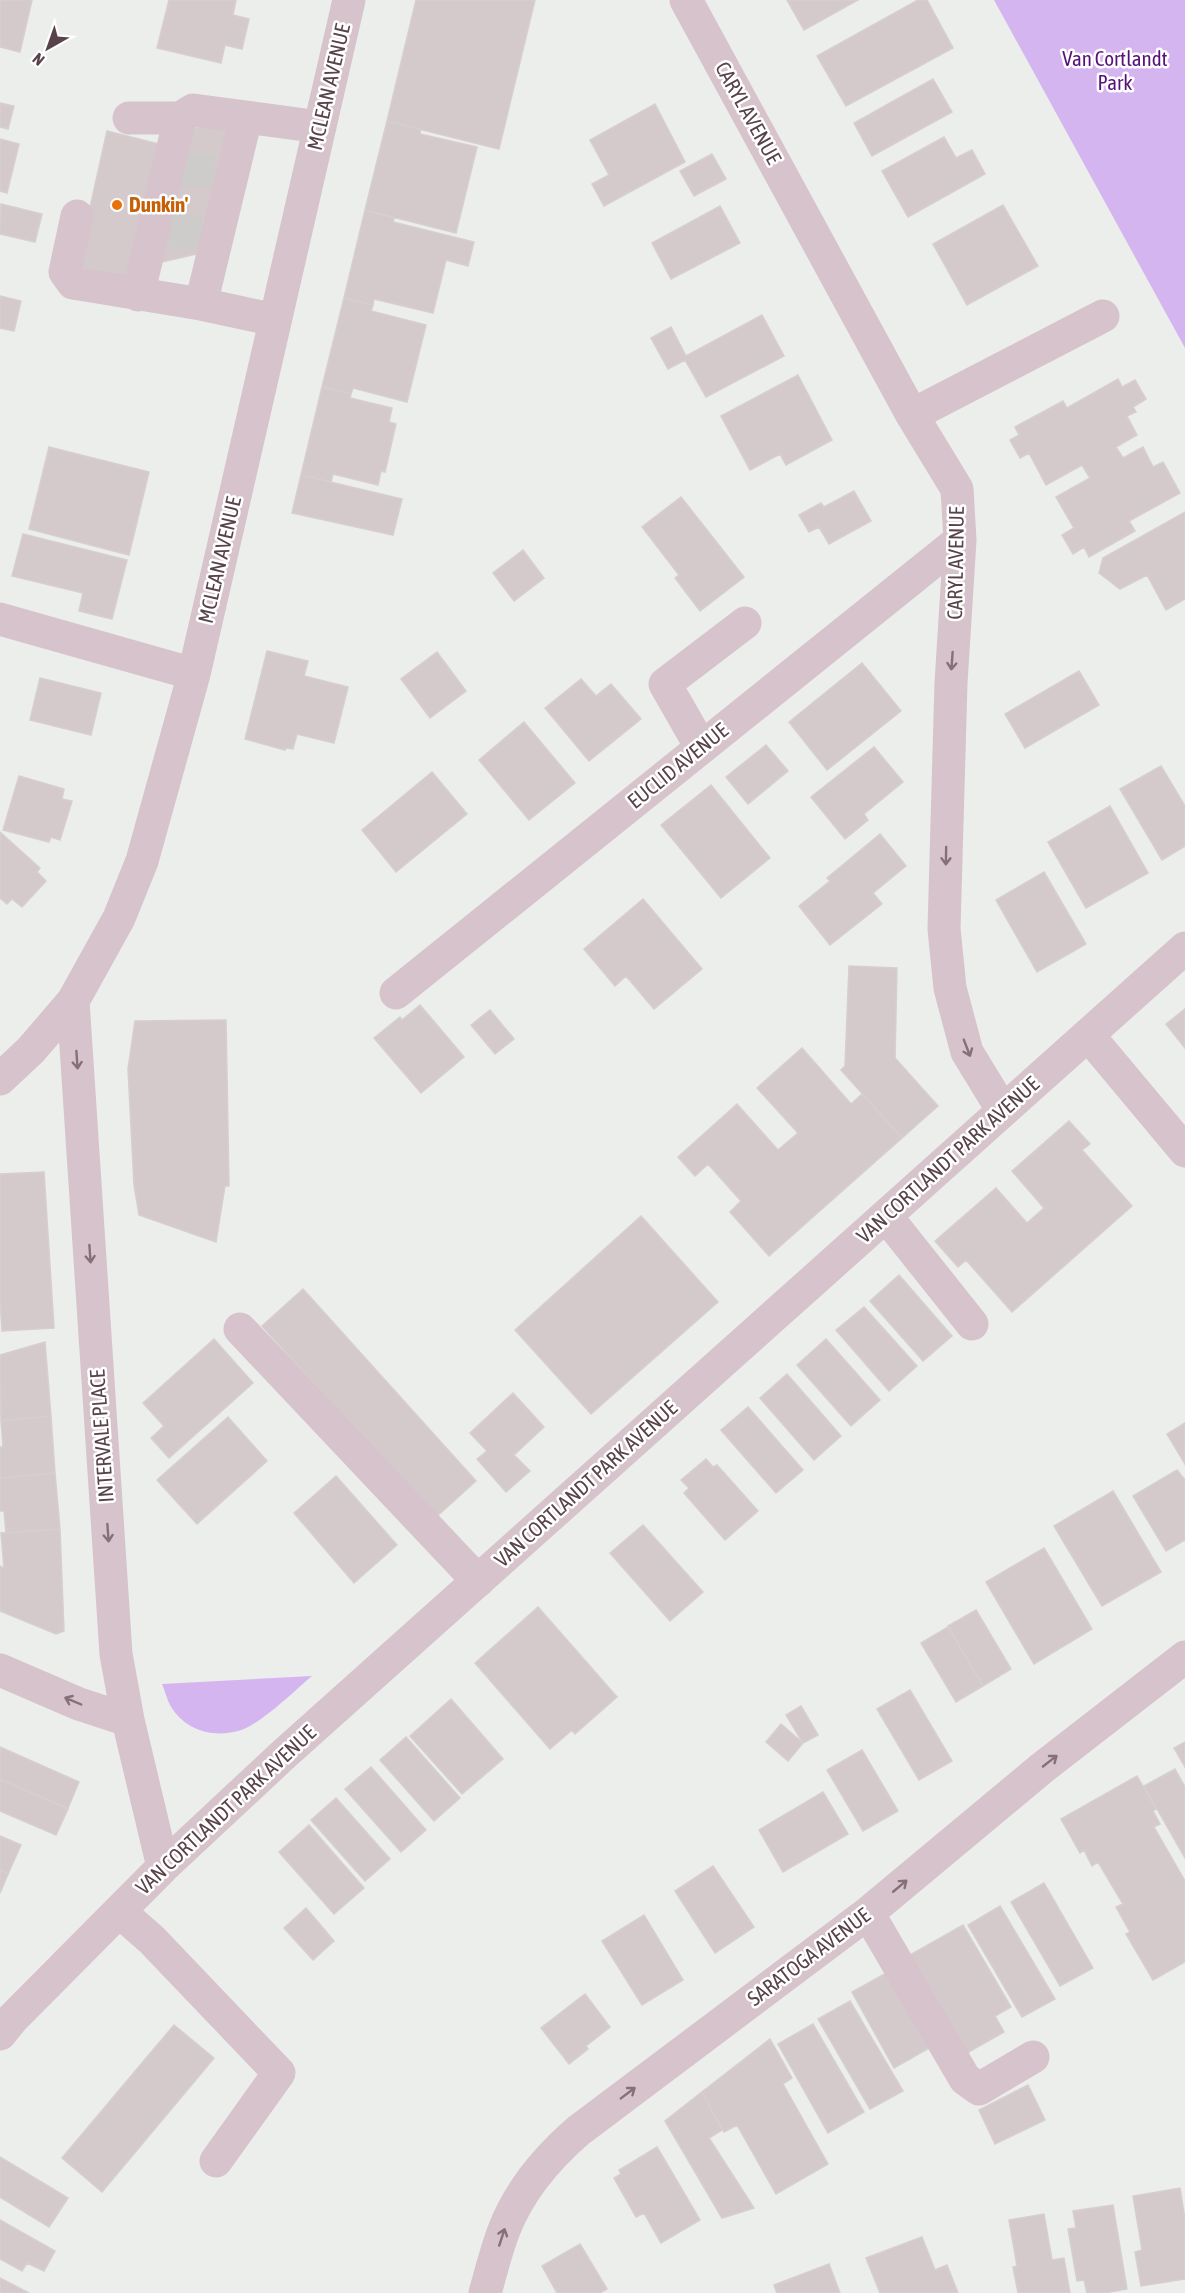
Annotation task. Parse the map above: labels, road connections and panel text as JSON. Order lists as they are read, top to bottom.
{
  "streets": {
    "street": [
      "MCLEAN AVENUE",
      "CARYL AVENUE",
      "EUCLID AVENUE",
      "VAN CORTLANDT PARK AVENUE",
      "INTERVALE PLACE",
      "SARATOGA AVENUE"
    ]
  },
  "crossings": [
    ["MCLEAN AVENUE", "INTERVALE PLACE"],
    ["CARYL AVENUE", "EUCLID AVENUE"],
    ["CARYL AVENUE", "VAN CORTLANDT PARK AVENUE"],
    ["VAN CORTLANDT PARK AVENUE", "INTERVALE PLACE"]
  ],
  "one_way": ["CARYL AVENUE", "INTERVALE PLACE", "SARATOGA AVENUE"],
  "parks": ["Van Cortlandt Park"],
  "places": ["Dunkin'"],
  "north": "bottom left"
}
